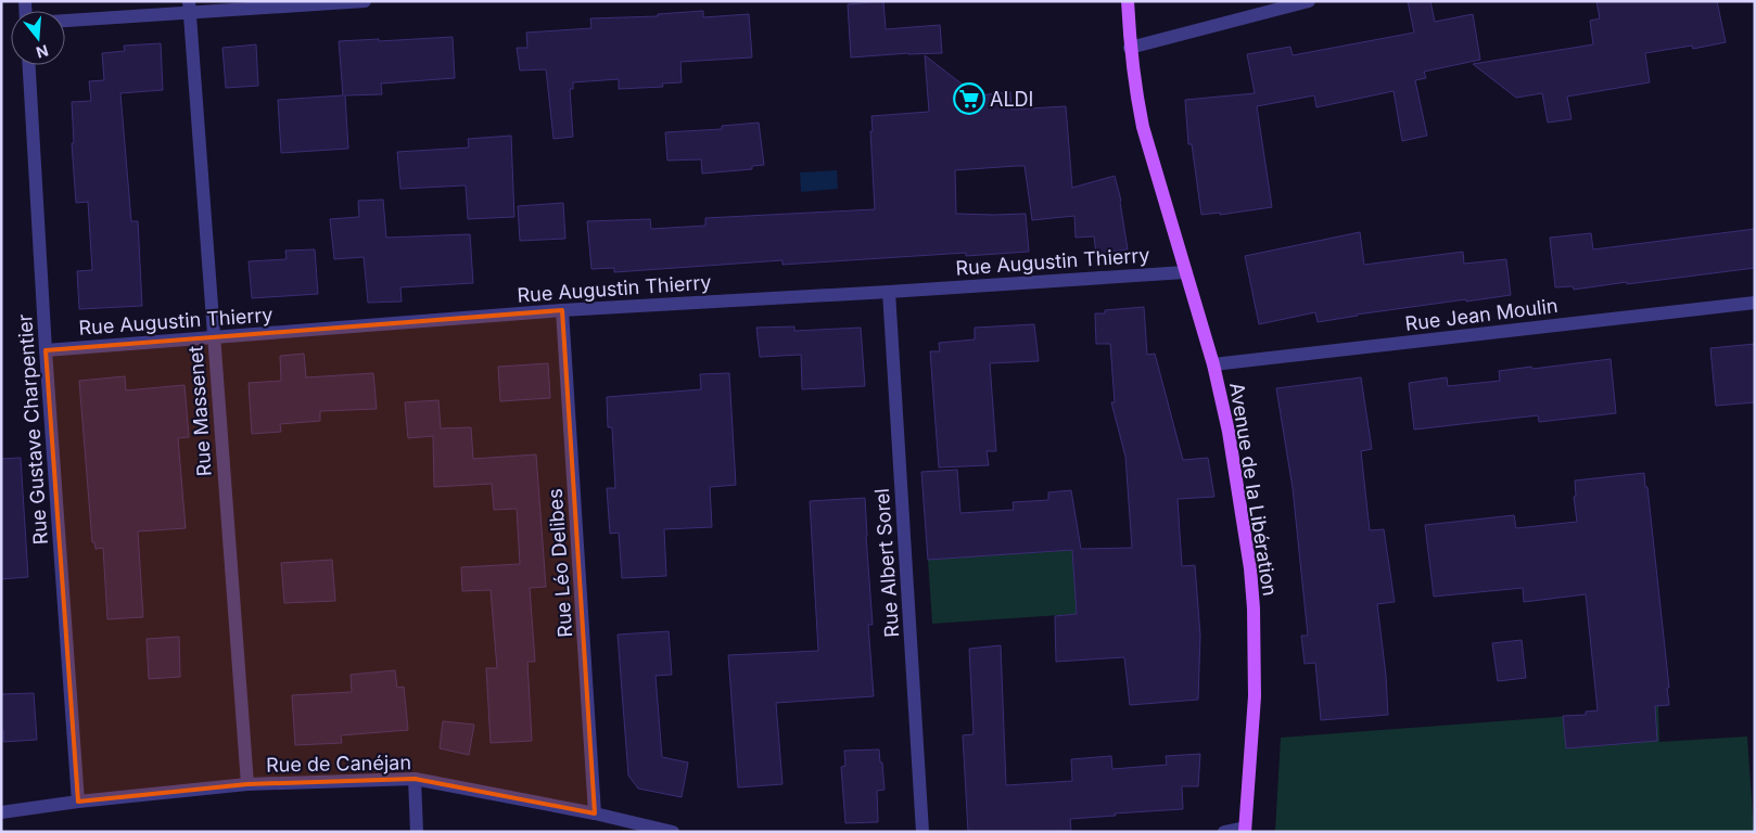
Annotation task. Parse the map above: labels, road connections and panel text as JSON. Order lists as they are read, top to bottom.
{
  "streets": {
    "main road": ["Avenue de la Libération"],
    "street": [
      "Rue Augustin Thierry",
      "Rue Jean Moulin",
      "Rue Massenet",
      "Rue Gustave Charpentier",
      "Rue Léo Delibes",
      "Rue Albert Sorel",
      "Rue de Canéjan"
    ]
  },
  "crossings": [
    ["Rue Augustin Thierry", "Rue Massenet"],
    ["Rue Augustin Thierry", "Rue Gustave Charpentier"],
    ["Rue Augustin Thierry", "Avenue de la Libération"],
    ["Rue Augustin Thierry", "Rue Léo Delibes"],
    ["Rue Augustin Thierry", "Rue Albert Sorel"],
    ["Rue Jean Moulin", "Avenue de la Libération"],
    ["Rue Massenet", "Rue de Canéjan"],
    ["Rue Gustave Charpentier", "Rue de Canéjan"],
    ["Rue Léo Delibes", "Rue de Canéjan"]
  ],
  "places": {
    "supermarket": ["ALDI"]
  },
  "north": "bottom"
}
